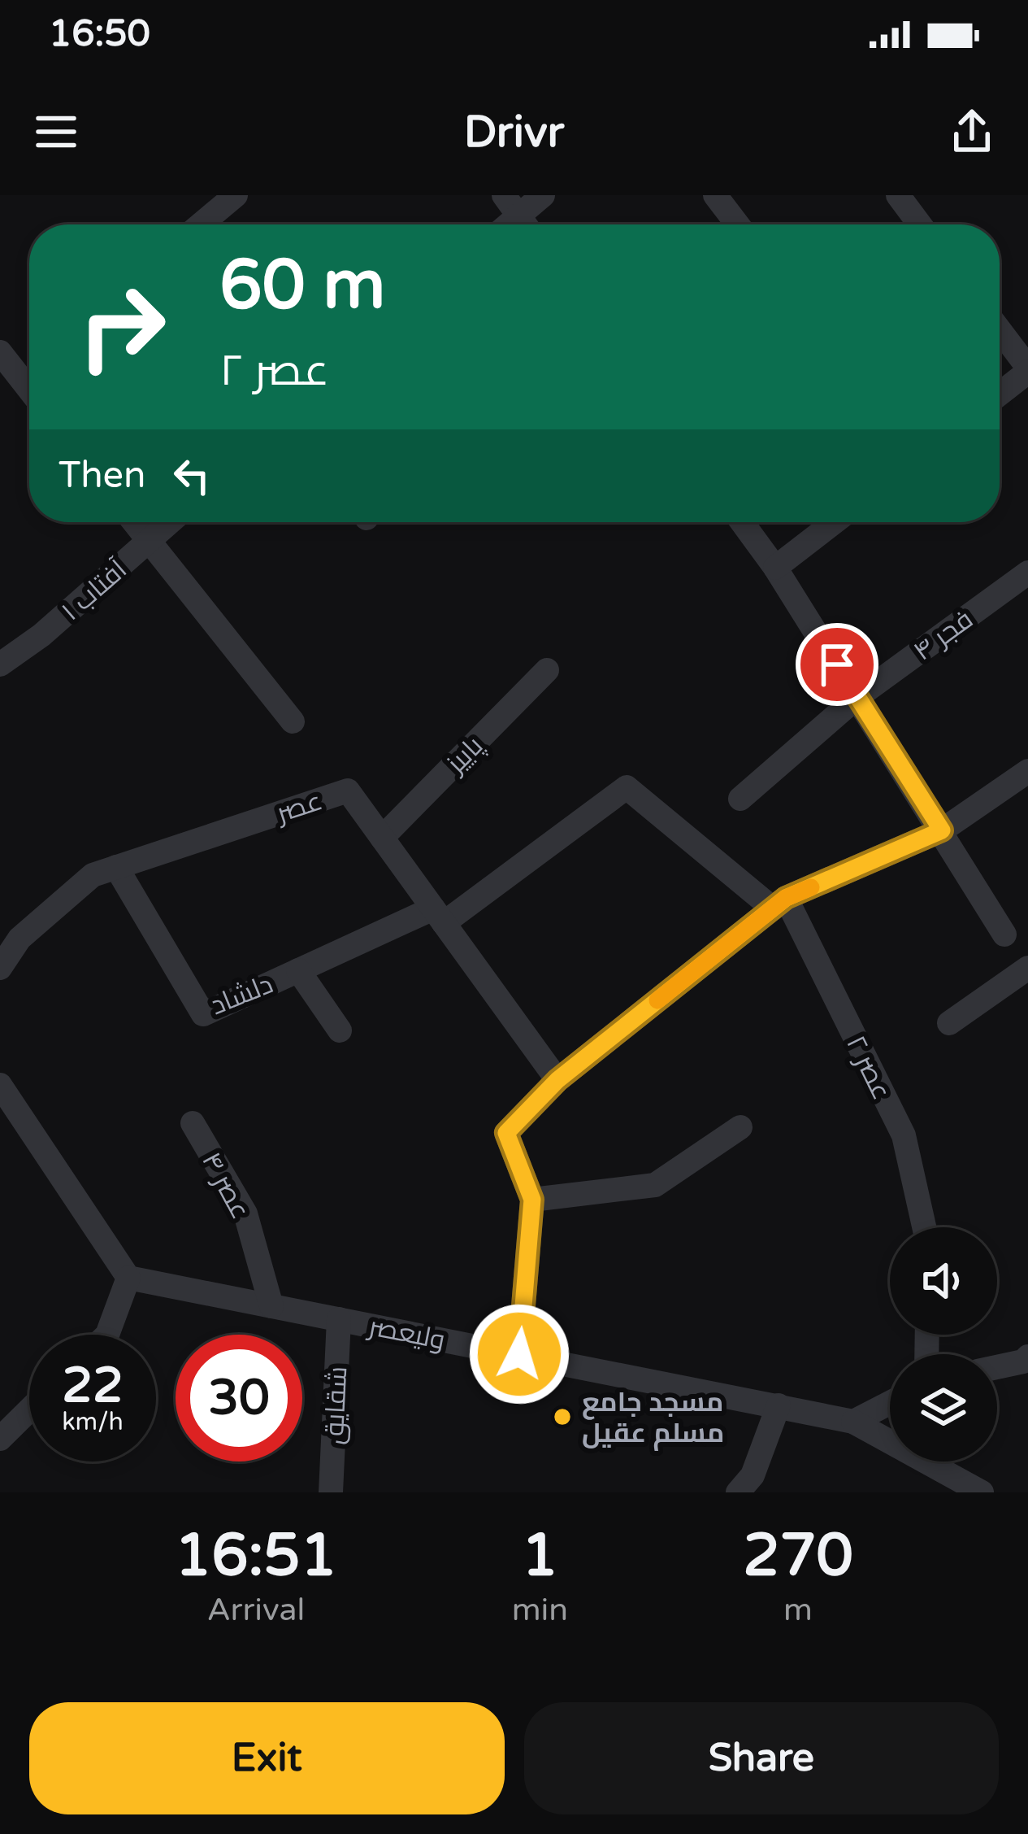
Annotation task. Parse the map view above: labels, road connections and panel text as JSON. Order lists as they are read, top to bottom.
{
  "streets": {
    "street": [
      "آفتاب ۱",
      "فجر ۴",
      "پاییز",
      "عصر",
      "دلشاد",
      "عصر ۲",
      "عصر ۴",
      "ولیعصر",
      "شقایق"
    ]
  },
  "crossings": [
    ["پاییز", "عصر"],
    ["عصر", "دلشاد"],
    ["دلشاد", "عصر ۲"],
    ["عصر ۴", "ولیعصر"],
    ["ولیعصر", "شقایق"]
  ],
  "places": ["مسجد جامع مسلم عقیل"],
  "page": {
    "status": "16:50",
    "header": "Drivr",
    "turn": ["60 m", "عصر ۲"],
    "then": "Then",
    "speed": "22 km/h",
    "limit": "30",
    "eta": [
      "16:51",
      "Arrival",
      "1",
      "min",
      "270",
      "m"
    ],
    "buttons": ["Exit", "Share"]
  }
}
